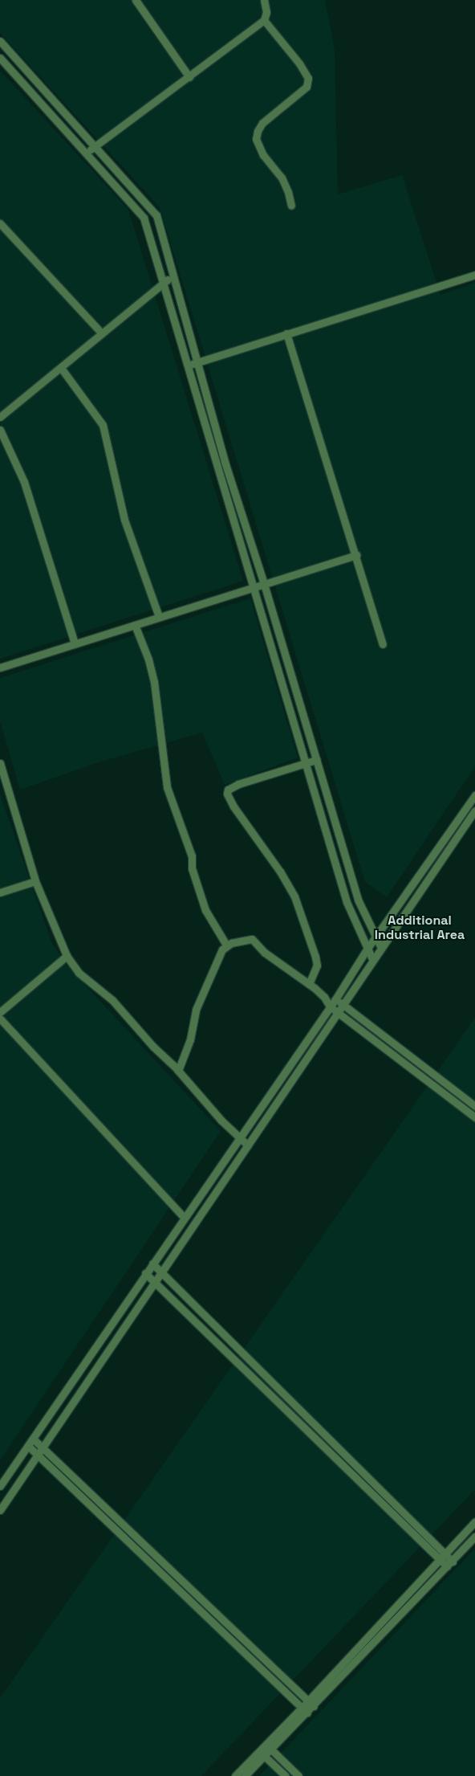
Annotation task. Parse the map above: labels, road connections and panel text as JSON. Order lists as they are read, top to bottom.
{
  "districts": ["Additional Industrial Area"]
}
